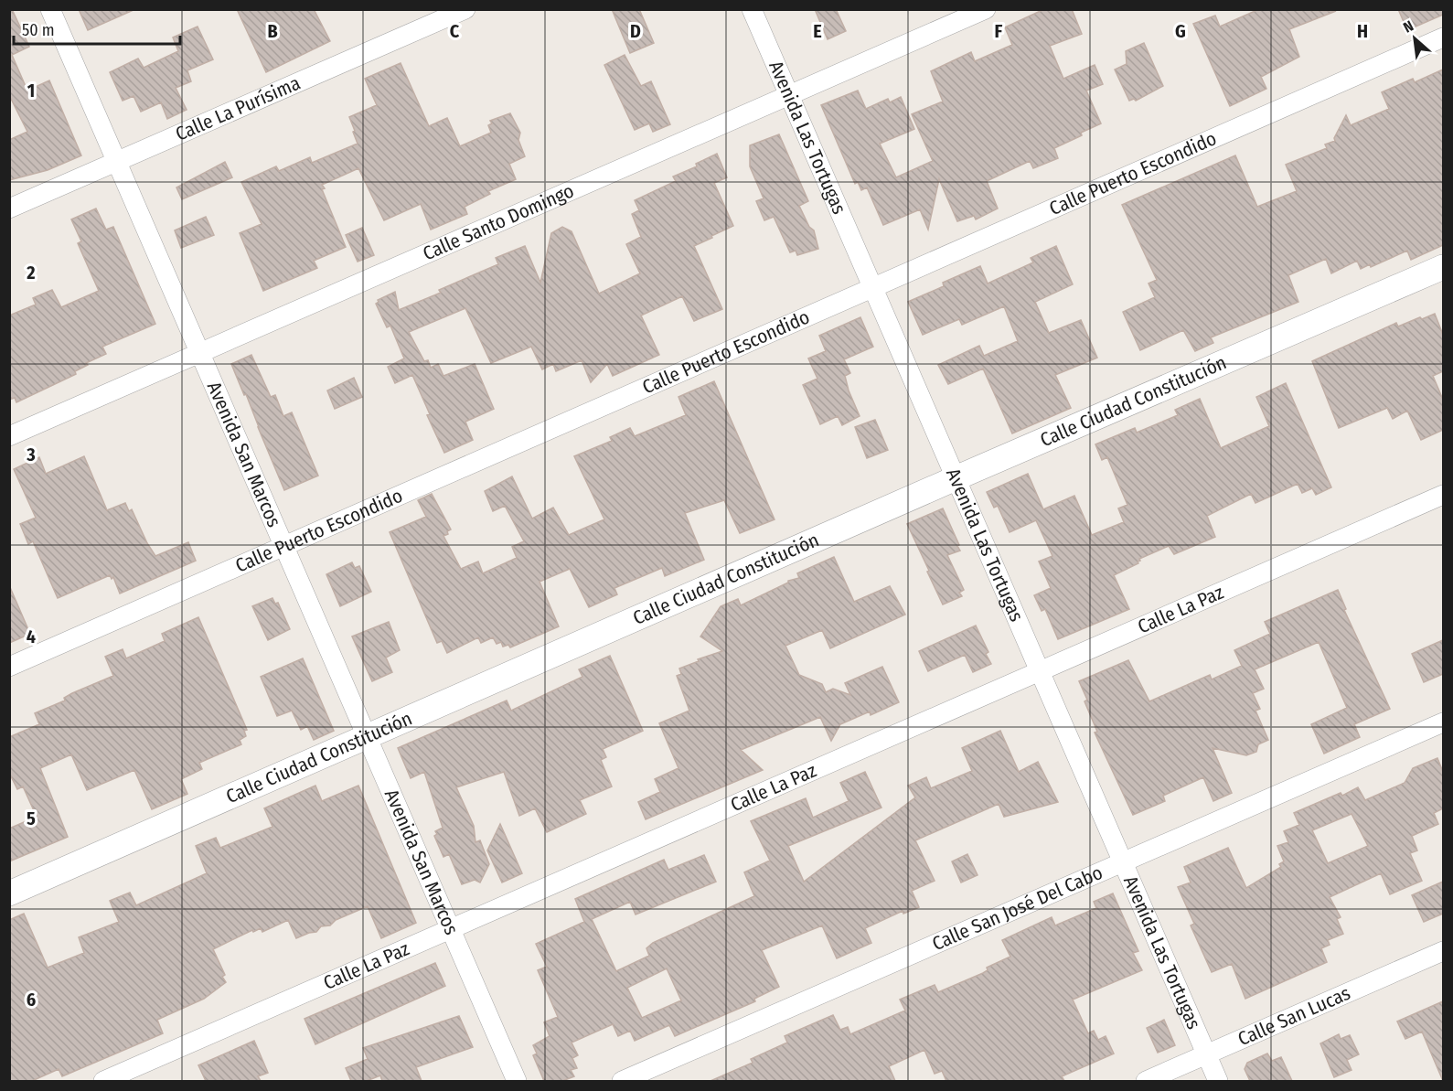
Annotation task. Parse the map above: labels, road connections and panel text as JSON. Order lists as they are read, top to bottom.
{
  "streets": {
    "street": [
      "Calle La Purísima",
      "Avenida Las Tortugas",
      "Calle Puerto Escondido",
      "Calle Santo Domingo",
      "Calle Ciudad Constitución",
      "Avenida San Marcos",
      "Calle La Paz",
      "Calle San José Del Cabo",
      "Calle San Lucas"
    ]
  },
  "crossings": [
    ["Calle La Purísima", "Avenida San Marcos"],
    ["Avenida Las Tortugas", "Calle Puerto Escondido"],
    ["Avenida Las Tortugas", "Calle Santo Domingo"],
    ["Avenida Las Tortugas", "Calle Ciudad Constitución"],
    ["Avenida Las Tortugas", "Calle La Paz"],
    ["Avenida Las Tortugas", "Calle San José Del Cabo"],
    ["Avenida Las Tortugas", "Calle San Lucas"],
    ["Calle Puerto Escondido", "Avenida San Marcos"],
    ["Calle Santo Domingo", "Avenida San Marcos"],
    ["Calle Ciudad Constitución", "Avenida San Marcos"],
    ["Avenida San Marcos", "Calle La Paz"]
  ],
  "scale_bar": "50 m",
  "north": "top left",
  "grid": {
    "columns": [
      "B",
      "C",
      "D",
      "E",
      "F",
      "G",
      "H"
    ],
    "rows": [
      "1",
      "2",
      "3",
      "4",
      "5",
      "6"
    ]
  }
}
